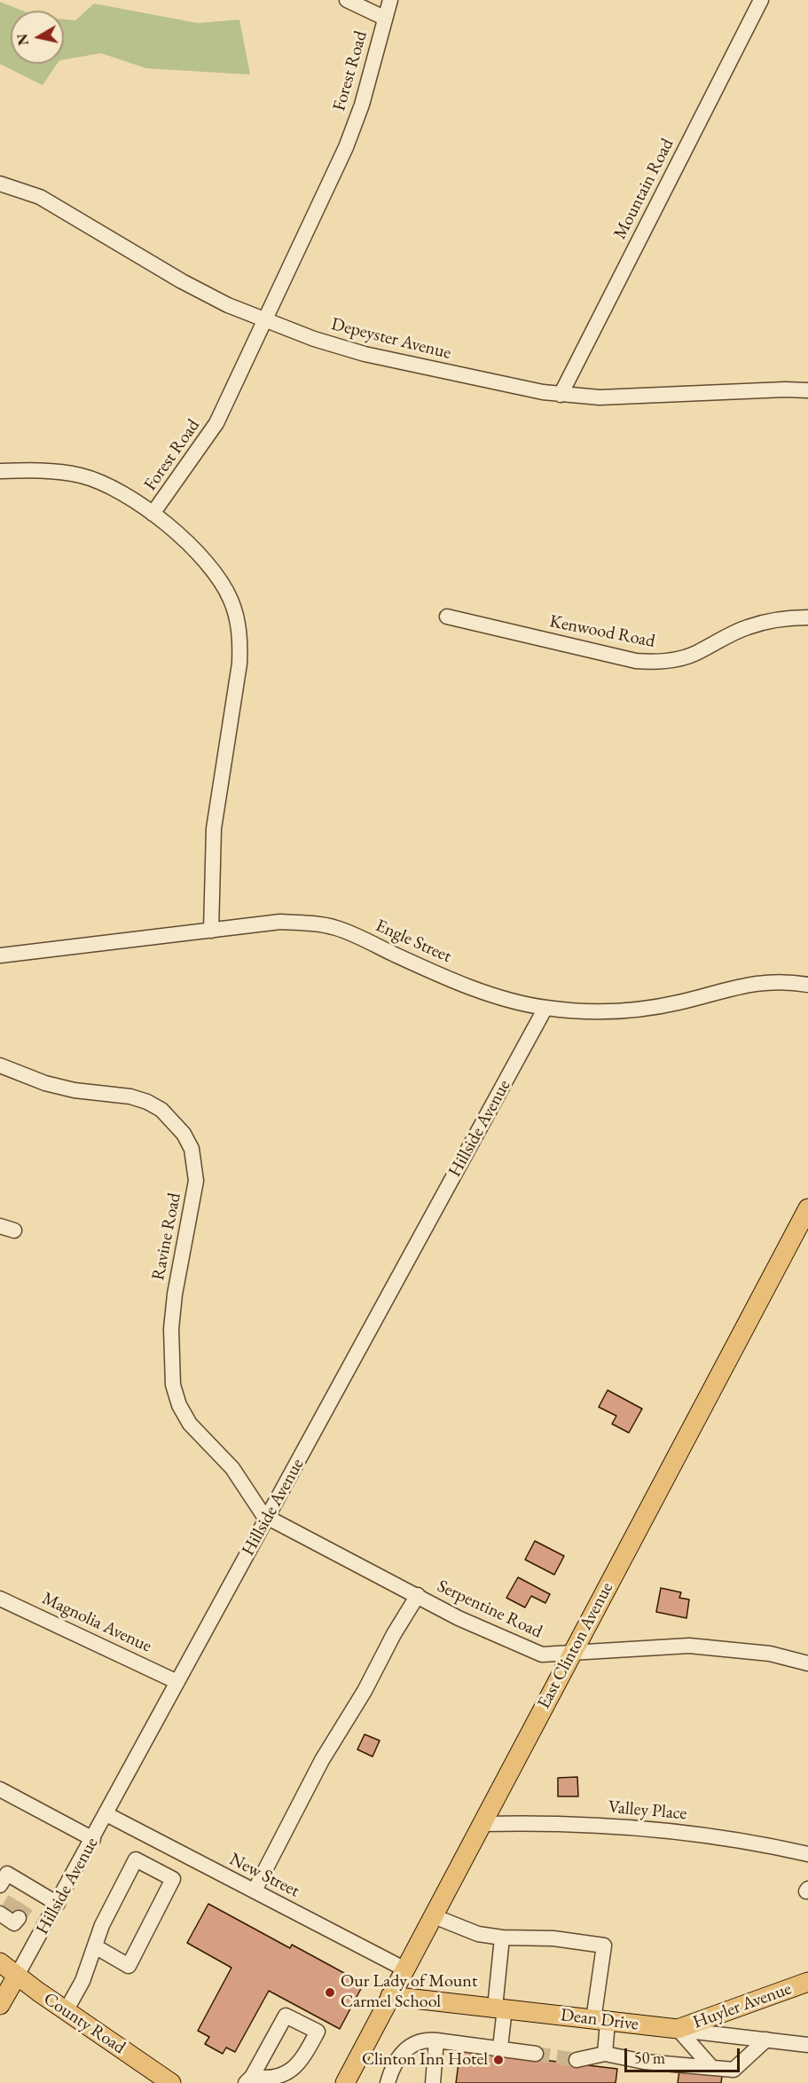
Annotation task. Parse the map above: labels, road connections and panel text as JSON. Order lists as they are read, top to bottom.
{
  "streets": {
    "main road": [
      "Hillside Avenue",
      "East Clinton Avenue",
      "Huyler Avenue",
      "Dean Drive",
      "County Road"
    ],
    "street": [
      "Forest Road",
      "Mountain Road",
      "Depeyster Avenue",
      "Kenwood Road",
      "Engle Street",
      "Ravine Road",
      "Serpentine Road",
      "Magnolia Avenue",
      "Valley Place",
      "New Street"
    ]
  },
  "crossings": [
    ["Forest Road", "Depeyster Avenue"],
    ["Forest Road", "Engle Street"],
    ["Mountain Road", "Depeyster Avenue"],
    ["Engle Street", "Hillside Avenue"],
    ["Hillside Avenue", "Ravine Road"],
    ["Hillside Avenue", "Serpentine Road"],
    ["Hillside Avenue", "Magnolia Avenue"],
    ["Hillside Avenue", "New Street"],
    ["Hillside Avenue", "County Road"],
    ["Ravine Road", "Serpentine Road"],
    ["Serpentine Road", "East Clinton Avenue"],
    ["East Clinton Avenue", "Valley Place"],
    ["East Clinton Avenue", "New Street"],
    ["East Clinton Avenue", "Dean Drive"],
    ["Huyler Avenue", "Dean Drive"]
  ],
  "places": ["Our Lady of Mount Carmel School", "Clinton Inn Hotel"],
  "scale_bar": "50 m",
  "north": "left"
}
